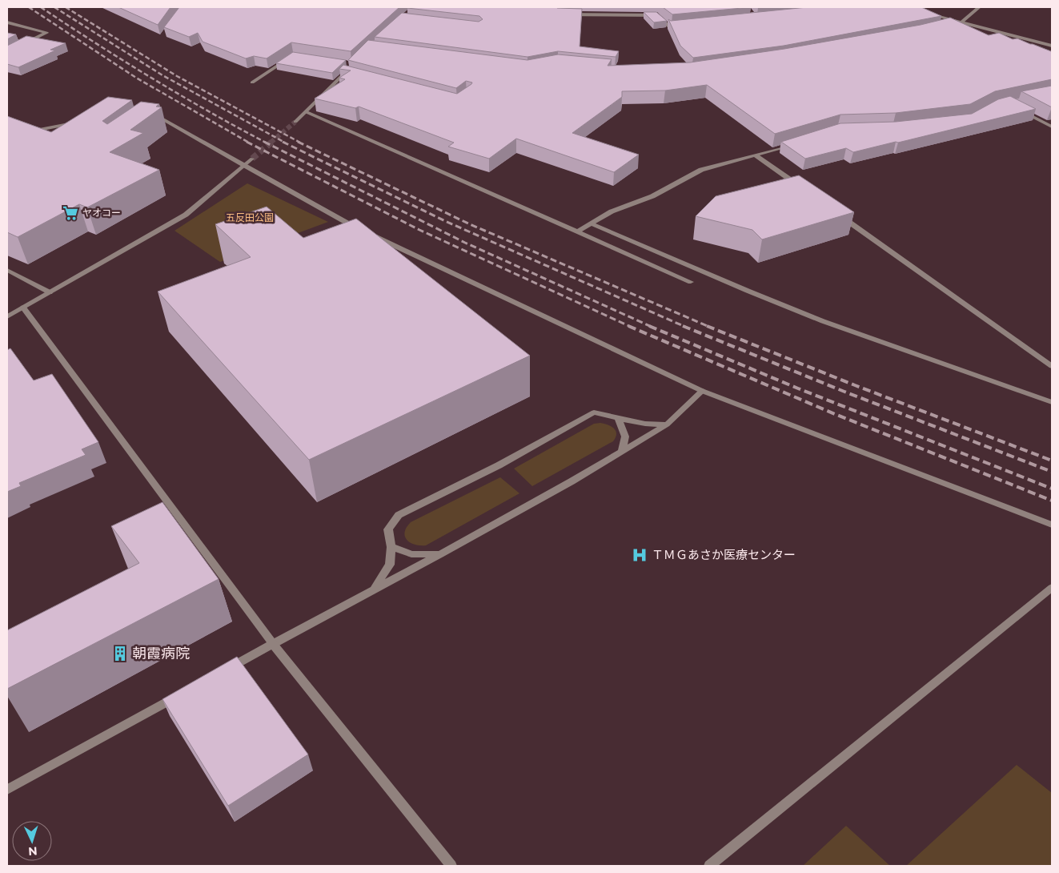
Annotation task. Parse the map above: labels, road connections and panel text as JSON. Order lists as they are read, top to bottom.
{
  "parks": ["五反田公園"],
  "places": {
    "supermarket": ["ヤオコー"],
    "hospital": ["ＴＭＧあさか医療センター"],
    "building": ["朝霞病院"]
  },
  "north": "bottom"
}
